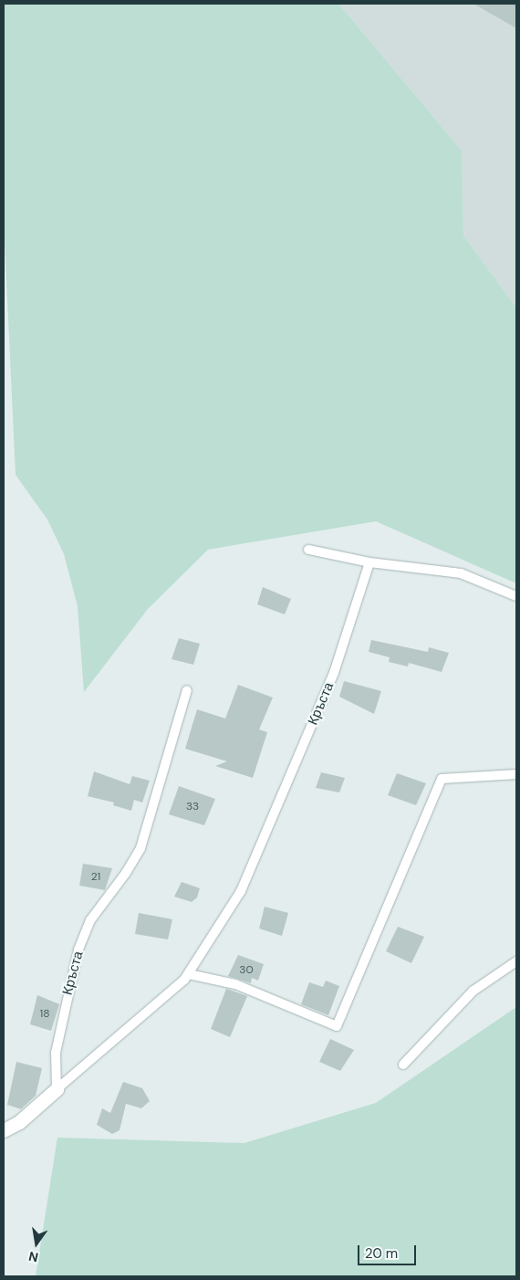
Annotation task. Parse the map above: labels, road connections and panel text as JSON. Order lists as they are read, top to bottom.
{
  "streets": {
    "street": ["Кръста"]
  },
  "house_numbers": [
    "33",
    "21",
    "30",
    "18"
  ],
  "scale_bar": "20 m",
  "north": "bottom"
}
